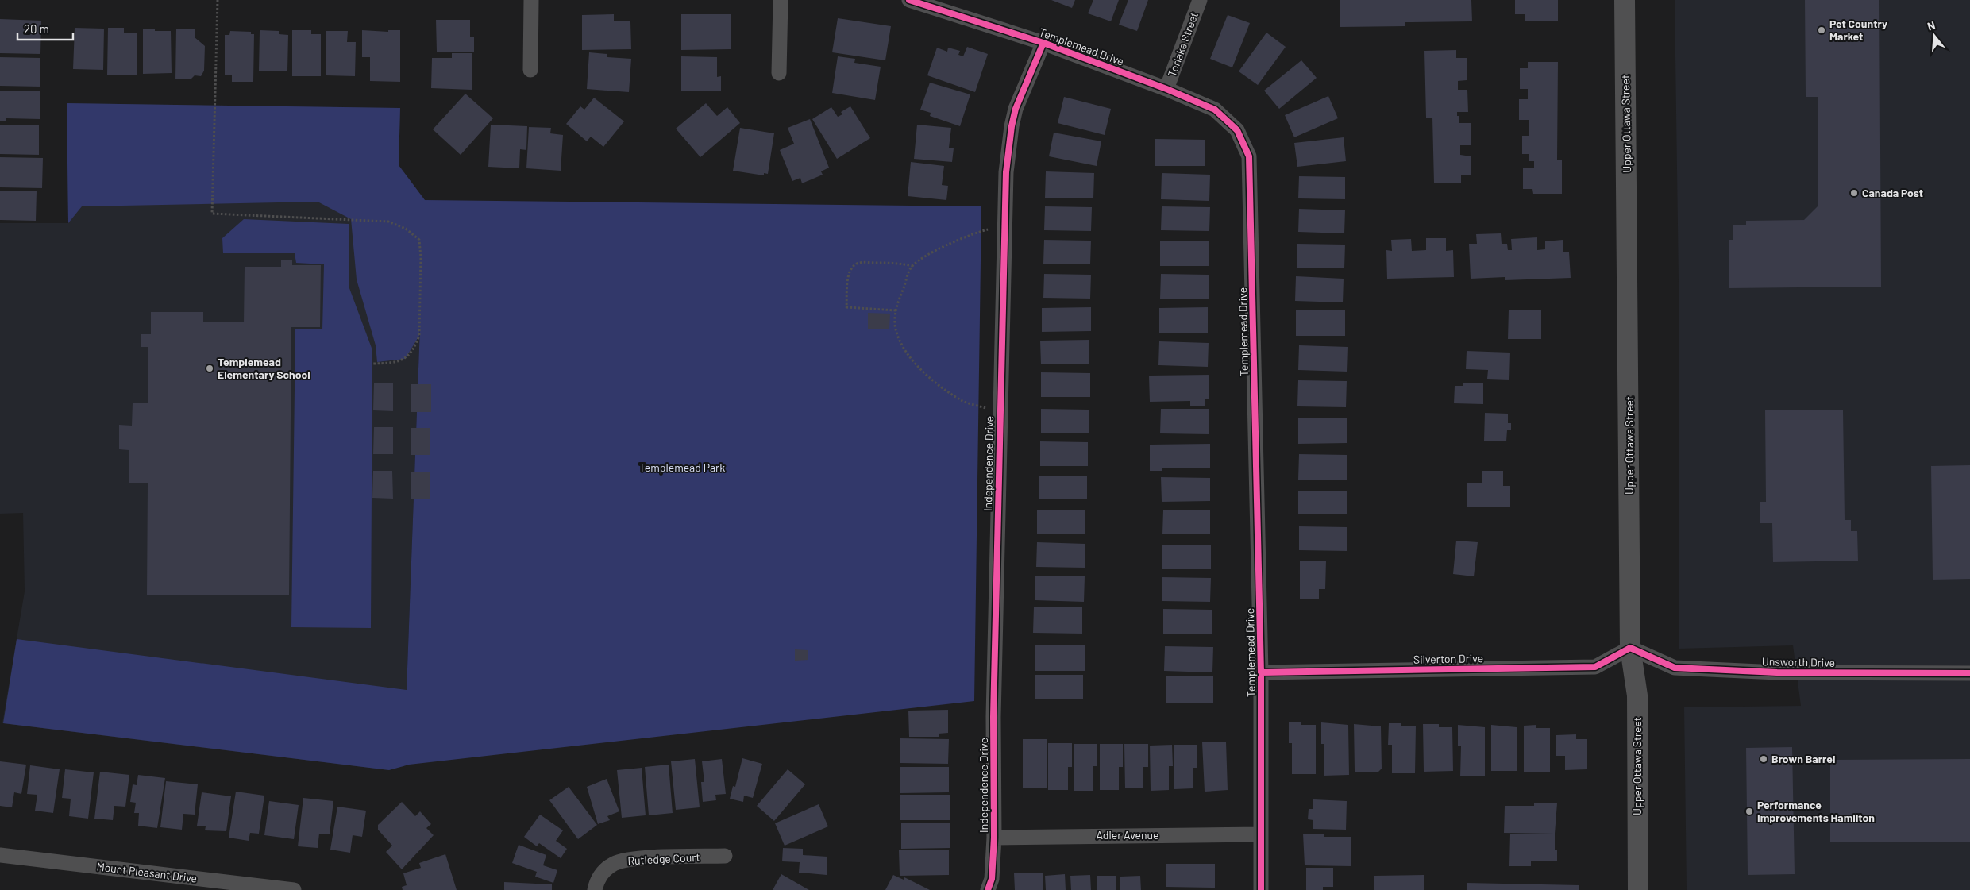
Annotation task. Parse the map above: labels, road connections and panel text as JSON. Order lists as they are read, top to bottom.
{
  "streets": {
    "main road": ["Upper Ottawa Street"],
    "street": [
      "Torlake Street",
      "Templemead Drive",
      "Independence Drive",
      "Silverton Drive",
      "Unsworth Drive",
      "Adler Avenue",
      "Rutledge Court",
      "Mount Pleasant Drive"
    ]
  },
  "crossings": [
    ["Torlake Street", "Templemead Drive"],
    ["Templemead Drive", "Independence Drive"],
    ["Templemead Drive", "Silverton Drive"],
    ["Templemead Drive", "Adler Avenue"],
    ["Upper Ottawa Street", "Silverton Drive"],
    ["Upper Ottawa Street", "Unsworth Drive"],
    ["Independence Drive", "Adler Avenue"],
    ["Silverton Drive", "Unsworth Drive"]
  ],
  "parks": ["Templemead Park"],
  "places": [
    "Pet Country Market",
    "Canada Post",
    "Templemead Elementary School",
    "Brown Barrel",
    "Performance Improvements Hamilton"
  ],
  "scale_bar": "20 m",
  "north": "top"
}
